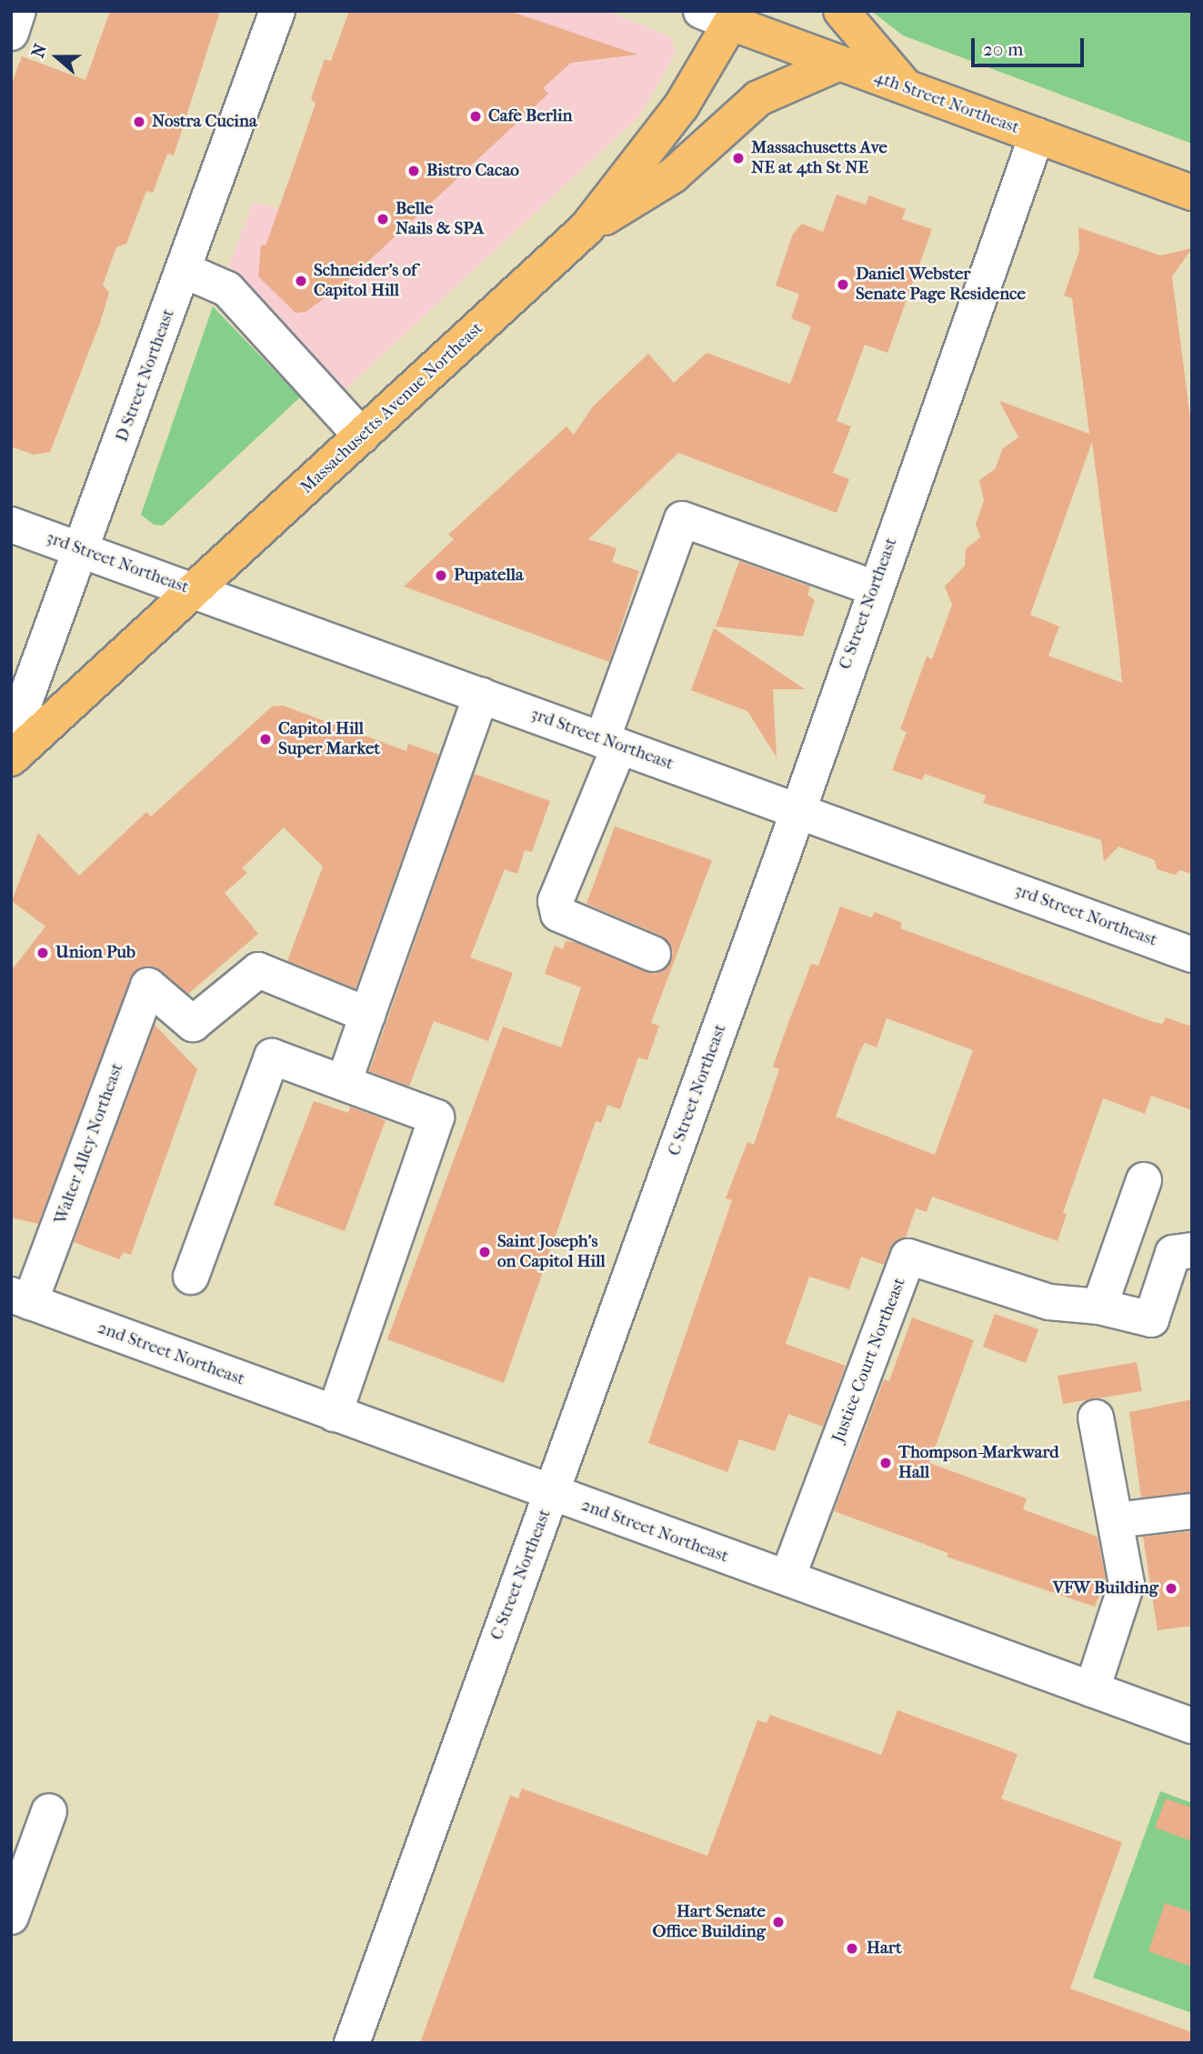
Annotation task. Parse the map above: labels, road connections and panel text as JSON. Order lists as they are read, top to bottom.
{
  "streets": {
    "main road": ["4th Street Northeast", "Massachusetts Avenue Northeast"],
    "street": [
      "D Street Northeast",
      "3rd Street Northeast",
      "C Street Northeast",
      "Walter Alley Northeast",
      "2nd Street Northeast",
      "Justice Court Northeast"
    ]
  },
  "crossings": [
    ["4th Street Northeast", "Massachusetts Avenue Northeast"],
    ["4th Street Northeast", "C Street Northeast"],
    ["D Street Northeast", "3rd Street Northeast"],
    ["Massachusetts Avenue Northeast", "3rd Street Northeast"],
    ["3rd Street Northeast", "C Street Northeast"],
    ["C Street Northeast", "2nd Street Northeast"],
    ["Walter Alley Northeast", "2nd Street Northeast"],
    ["2nd Street Northeast", "Justice Court Northeast"]
  ],
  "places": [
    "Cafe Berlin",
    "Nostra Cucina",
    "Massachusetts Ave NE at 4th St NE",
    "Bistro Cacao",
    "Belle Nails & SPA",
    "Schneider's of Capitol Hill",
    "Daniel Webster Senate Page Residence",
    "Pupatella",
    "Capitol Hill Super Market",
    "Union Pub",
    "Saint Joseph's on Capitol Hill",
    "Thompson-Markward Hall",
    "VFW Building",
    "Hart Senate Office Building",
    "Hart"
  ],
  "scale_bar": "20 m",
  "north": "left"
}
